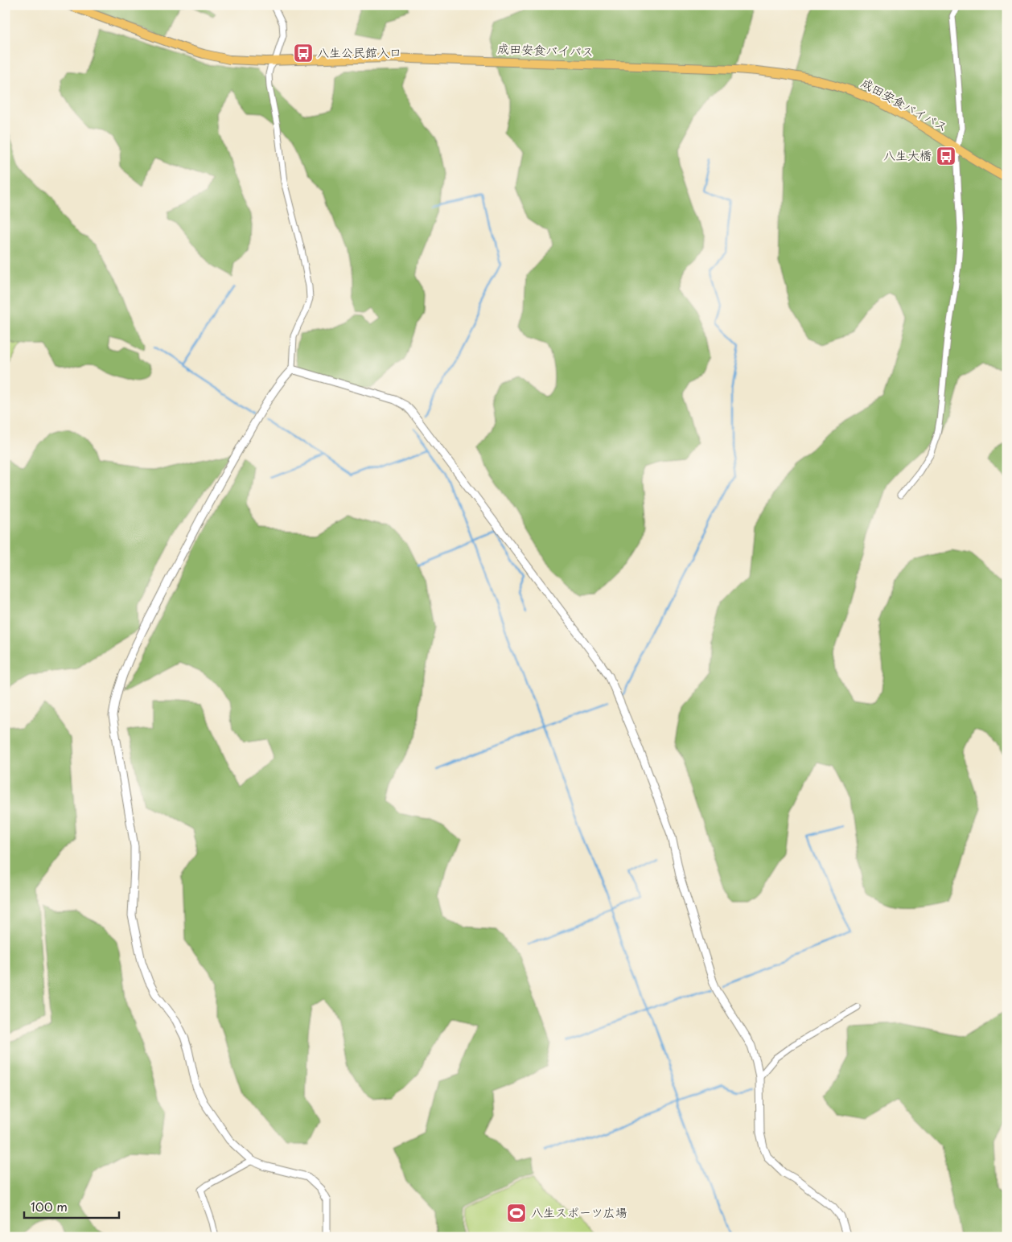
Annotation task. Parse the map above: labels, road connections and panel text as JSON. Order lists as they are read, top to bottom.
{
  "streets": {
    "main road": ["成田安食バイパス"]
  },
  "places": {
    "bus stop": ["八生公民館入口", "八生大橋"],
    "sports": ["八生スポーツ広場"]
  },
  "scale_bar": "100 m"
}
